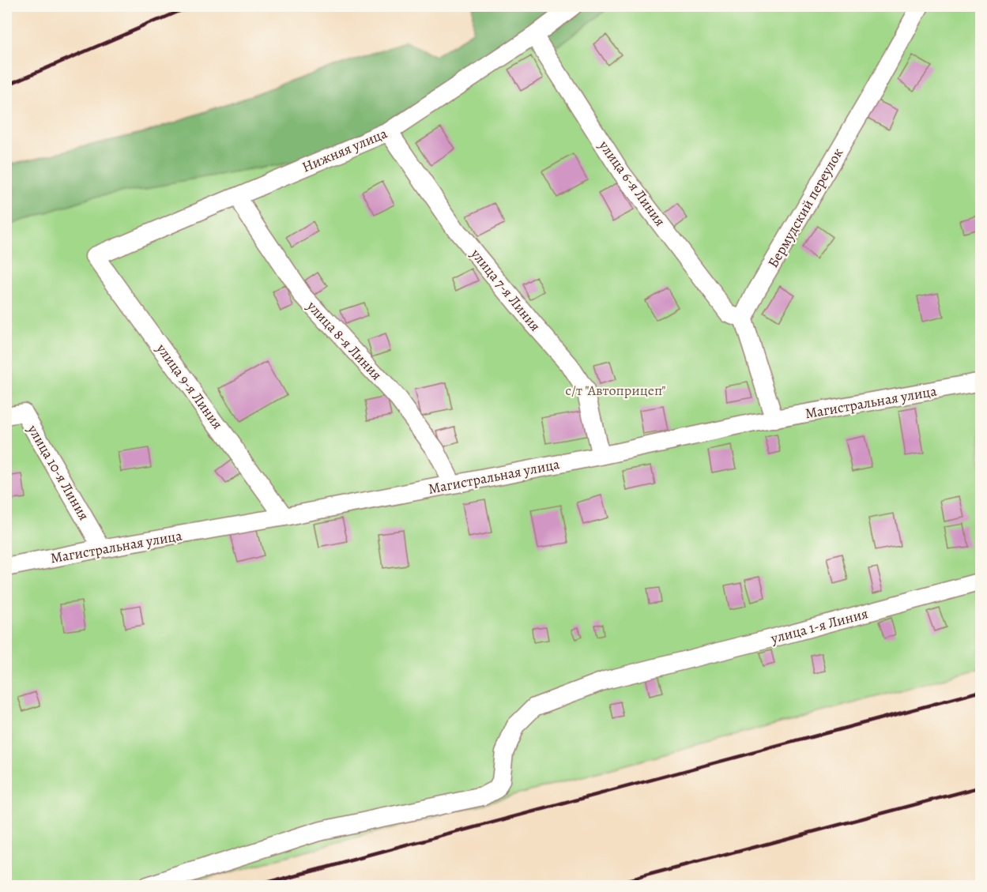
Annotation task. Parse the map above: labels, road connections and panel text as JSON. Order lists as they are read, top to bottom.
{
  "streets": {
    "street": [
      "Нижняя улица",
      "улица 6-я Линия",
      "Бермудский переулок",
      "улица 7-я Линия",
      "улица 8-я Линия",
      "улица 9-я Линия",
      "Магистральная улица",
      "улица 10-я Линия",
      "улица 1-я Линия"
    ]
  },
  "crossings": [
    ["Нижняя улица", "улица 6-я Линия"],
    ["Нижняя улица", "улица 7-я Линия"],
    ["Нижняя улица", "улица 8-я Линия"],
    ["Нижняя улица", "улица 9-я Линия"],
    ["улица 6-я Линия", "Бермудский переулок"],
    ["улица 7-я Линия", "Магистральная улица"],
    ["улица 8-я Линия", "Магистральная улица"],
    ["улица 9-я Линия", "Магистральная улица"],
    ["Магистральная улица", "улица 10-я Линия"]
  ],
  "parks": ["с/т \"Автоприцеп\""]
}
